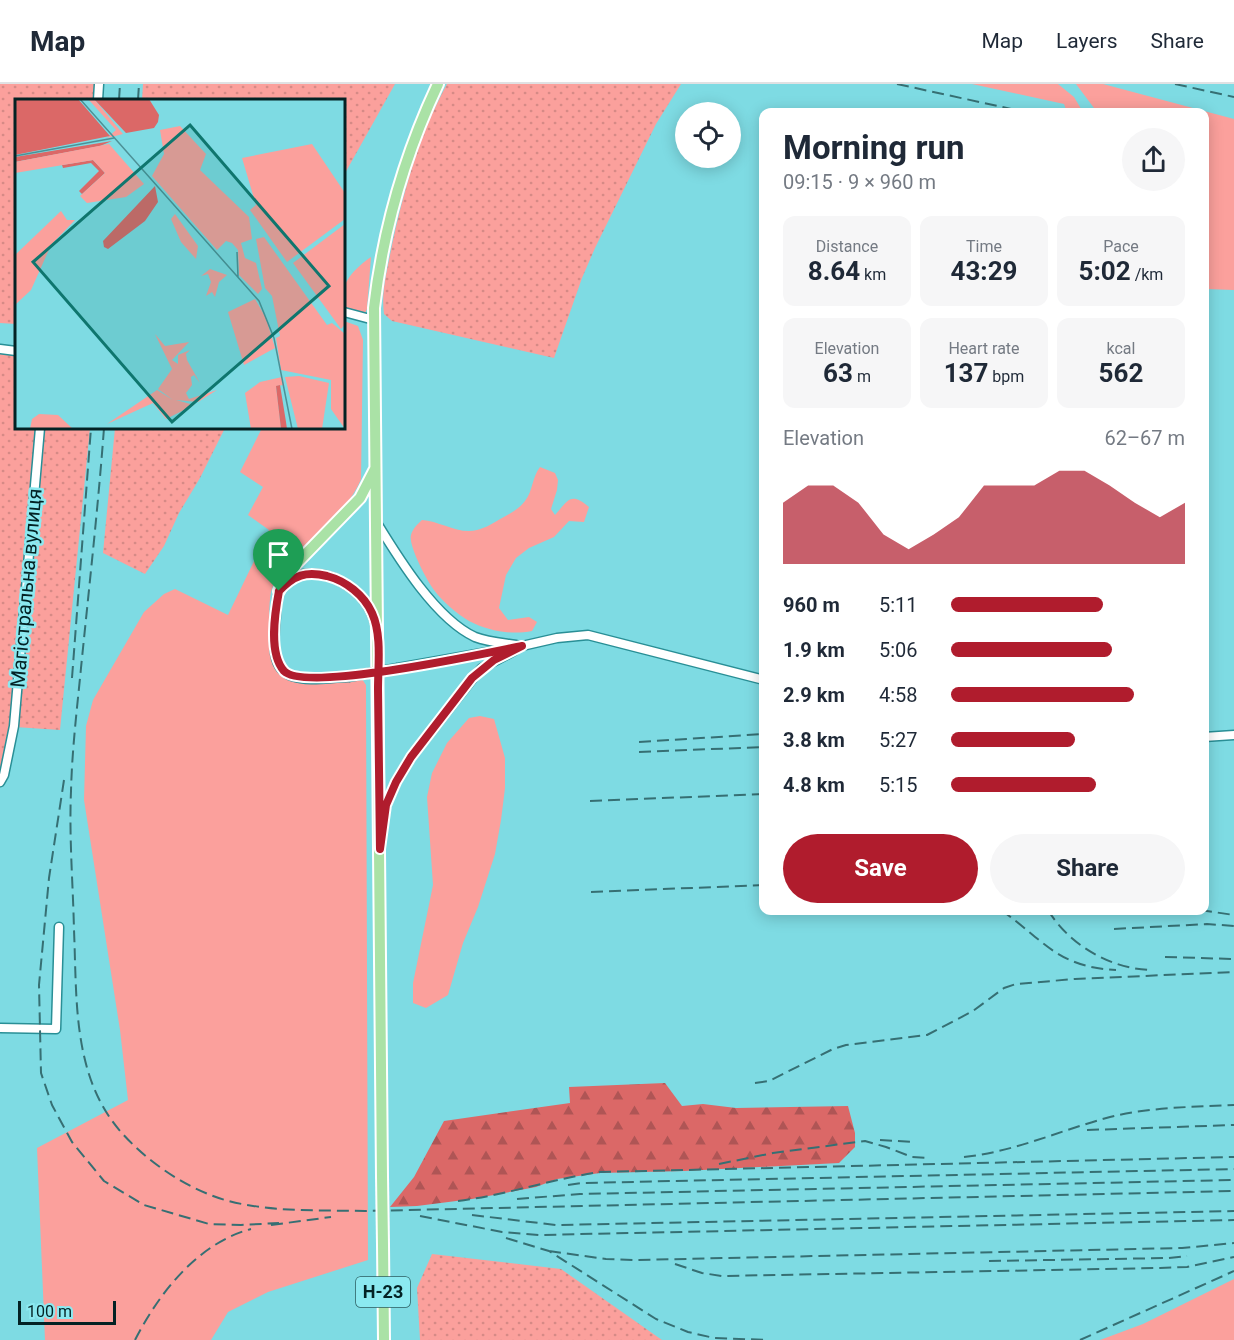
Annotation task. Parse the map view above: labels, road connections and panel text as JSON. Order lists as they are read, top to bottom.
{
  "streets": {
    "main road": ["Н-23"],
    "street": ["Магістральна вулиця"]
  },
  "scale_bar": "100 m",
  "page": {
    "header": "Map",
    "nav": ["Map", "Layers", "Share"],
    "heading": ["Morning run", "09:15 · 9 × 960 m"],
    "stats": [
      ["Distance", "8.64 km"],
      ["Time", "43:29"],
      ["Pace", "5:02 /km"],
      ["Elevation", "63 m"],
      ["Heart rate", "137 bpm"],
      ["kcal", "562"]
    ],
    "chart": ["Elevation", "62–67 m"],
    "list": [
      {
        "name": "960 m",
        "note": "5:11"
      },
      {
        "name": "1.9 km",
        "note": "5:06"
      },
      {
        "name": "2.9 km",
        "note": "4:58"
      },
      {
        "name": "3.8 km",
        "note": "5:27"
      },
      {
        "name": "4.8 km",
        "note": "5:15"
      }
    ],
    "buttons": ["Save", "Share"],
    "scale": "100 m"
  }
}
